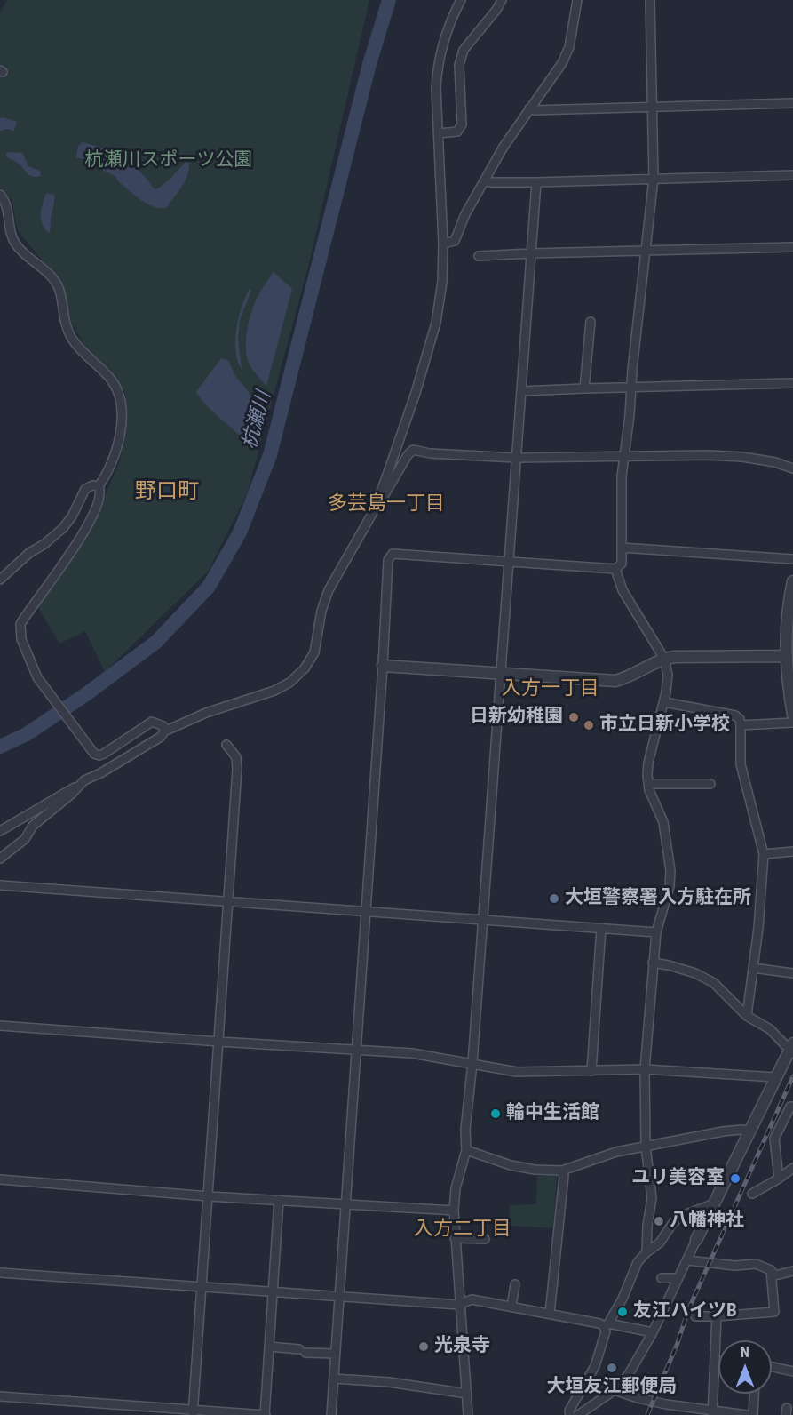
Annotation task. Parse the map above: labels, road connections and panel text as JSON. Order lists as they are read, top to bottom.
{
  "districts": [
    "野口町",
    "多芸島一丁目",
    "入方一丁目",
    "入方二丁目"
  ],
  "water": ["杭瀬川"],
  "parks": ["杭瀬川スポーツ公園"],
  "places": [
    "日新幼稚園",
    "市立日新小学校",
    "大垣警察署入方駐在所",
    "輪中生活館",
    "ユリ美容室",
    "八幡神社",
    "友江ハイツB",
    "光泉寺",
    "大垣友江郵便局"
  ],
  "north": "top"
}
